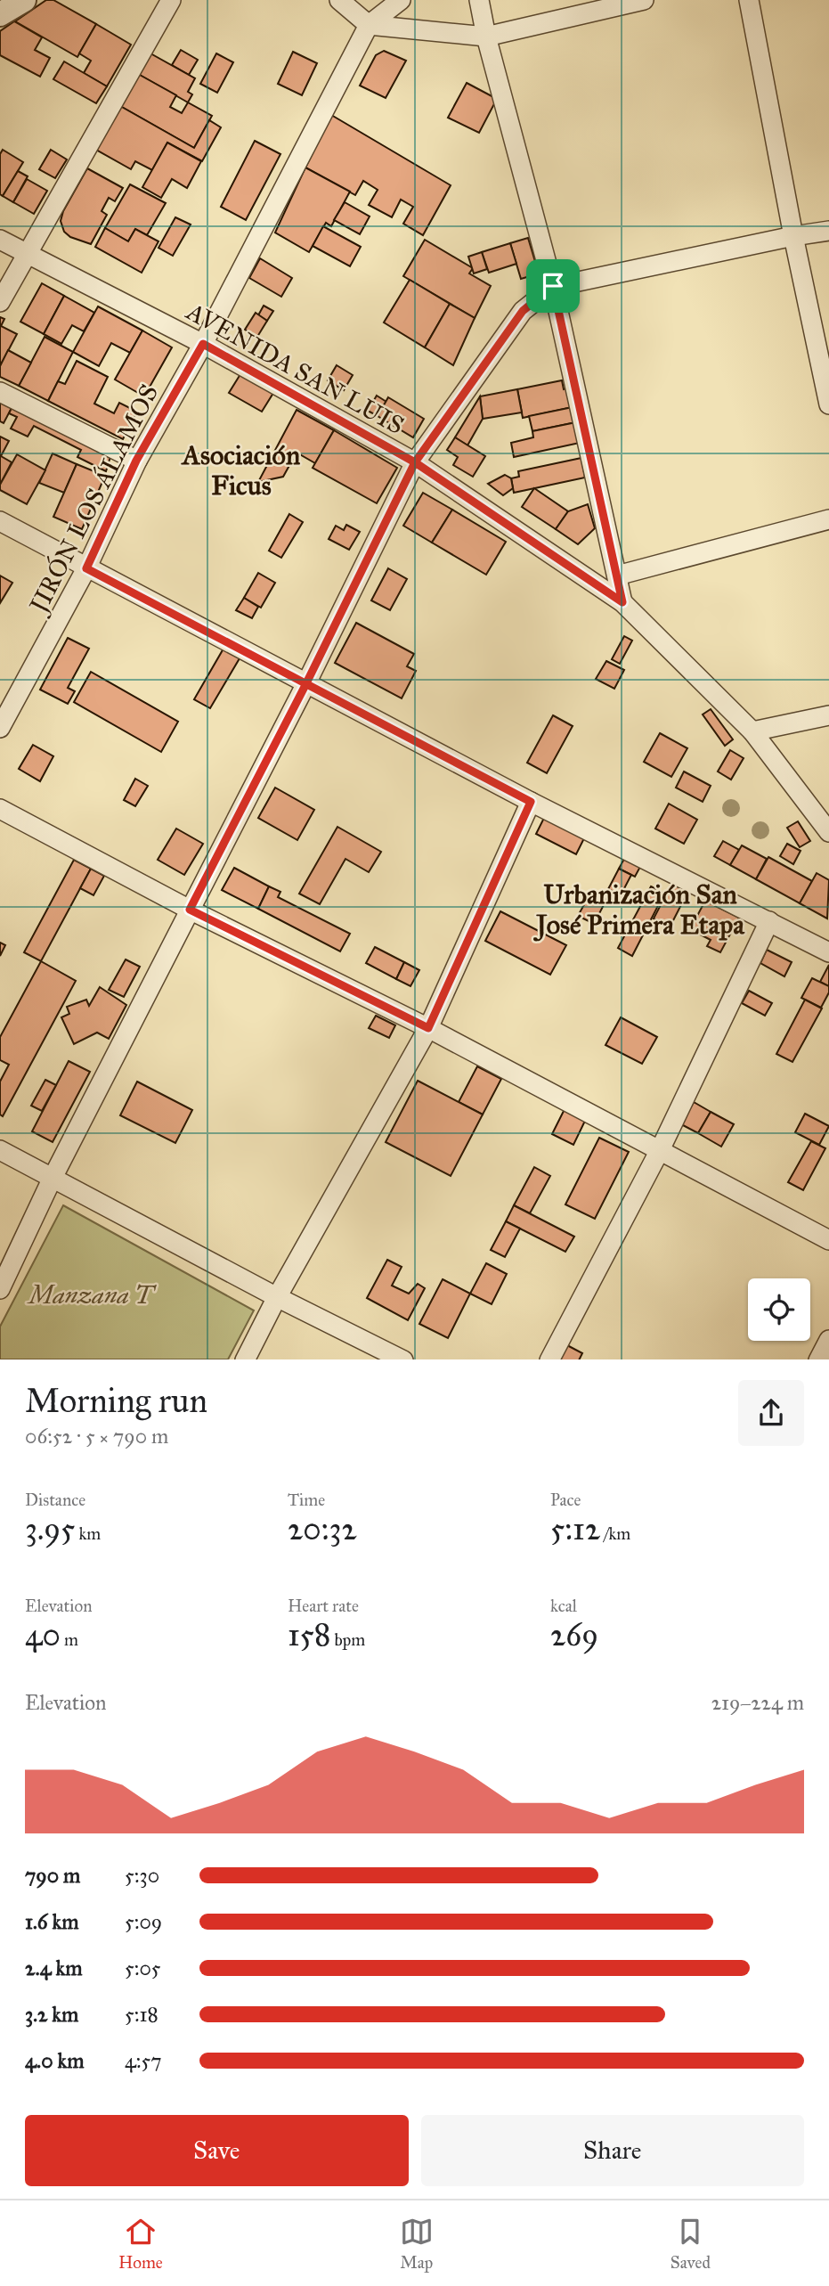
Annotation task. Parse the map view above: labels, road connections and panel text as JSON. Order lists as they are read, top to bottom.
{
  "streets": {
    "street": ["AVENIDA SAN LUIS", "JIRÓN LOS ÁLAMOS"]
  },
  "crossings": [
    ["AVENIDA SAN LUIS", "JIRÓN LOS ÁLAMOS"]
  ],
  "districts": ["Asociación Ficus", "Urbanización San José Primera Etapa"],
  "parks": ["Manzana T"],
  "page": {
    "heading": ["Morning run", "06:52 · 5 × 790 m"],
    "stats": [
      ["Distance", "3.95 km"],
      ["Time", "20:32"],
      ["Pace", "5:12 /km"],
      ["Elevation", "40 m"],
      ["Heart rate", "158 bpm"],
      ["kcal", "269"]
    ],
    "chart": ["Elevation", "219–224 m"],
    "list": [
      {
        "name": "790 m",
        "note": "5:30"
      },
      {
        "name": "1.6 km",
        "note": "5:09"
      },
      {
        "name": "2.4 km",
        "note": "5:05"
      },
      {
        "name": "3.2 km",
        "note": "5:18"
      },
      {
        "name": "4.0 km",
        "note": "4:57"
      }
    ],
    "buttons": ["Save", "Share"],
    "tabs": ["Home", "Map", "Saved"]
  }
}
